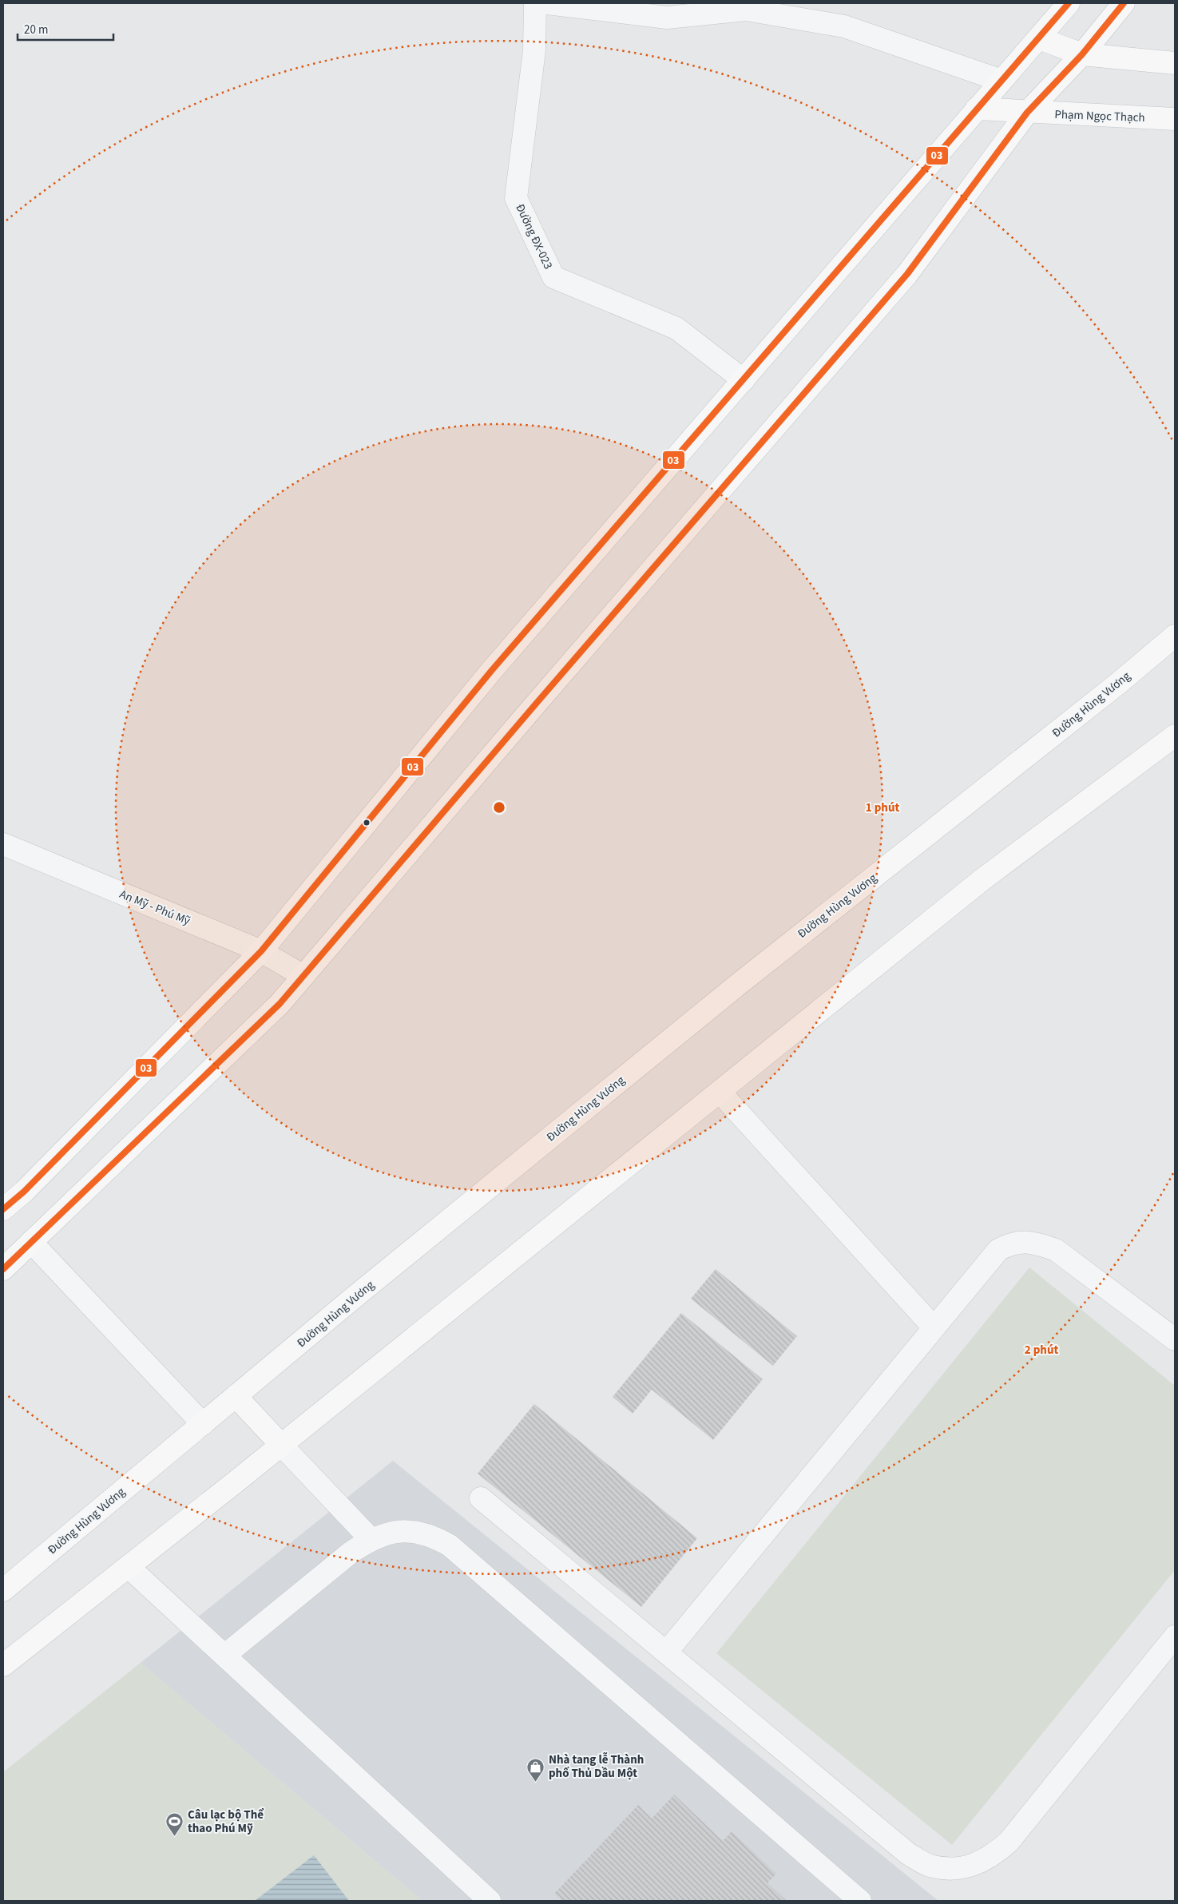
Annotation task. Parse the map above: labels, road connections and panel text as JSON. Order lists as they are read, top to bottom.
{
  "streets": {
    "main road": ["Phạm Ngọc Thạch", "Đường Hùng Vương"],
    "street": ["Đường ĐX-023", "An Mỹ - Phú Mỹ"]
  },
  "places": {
    "shop": ["Nhà tang lễ Thành phố Thủ Dầu Một"],
    "sports": ["Câu lạc bộ Thể thao Phú Mỹ"]
  },
  "lines": ["transit line 03"],
  "scale_bar": "20 m",
  "rings": ["1 phút", "2 phút"]
}
